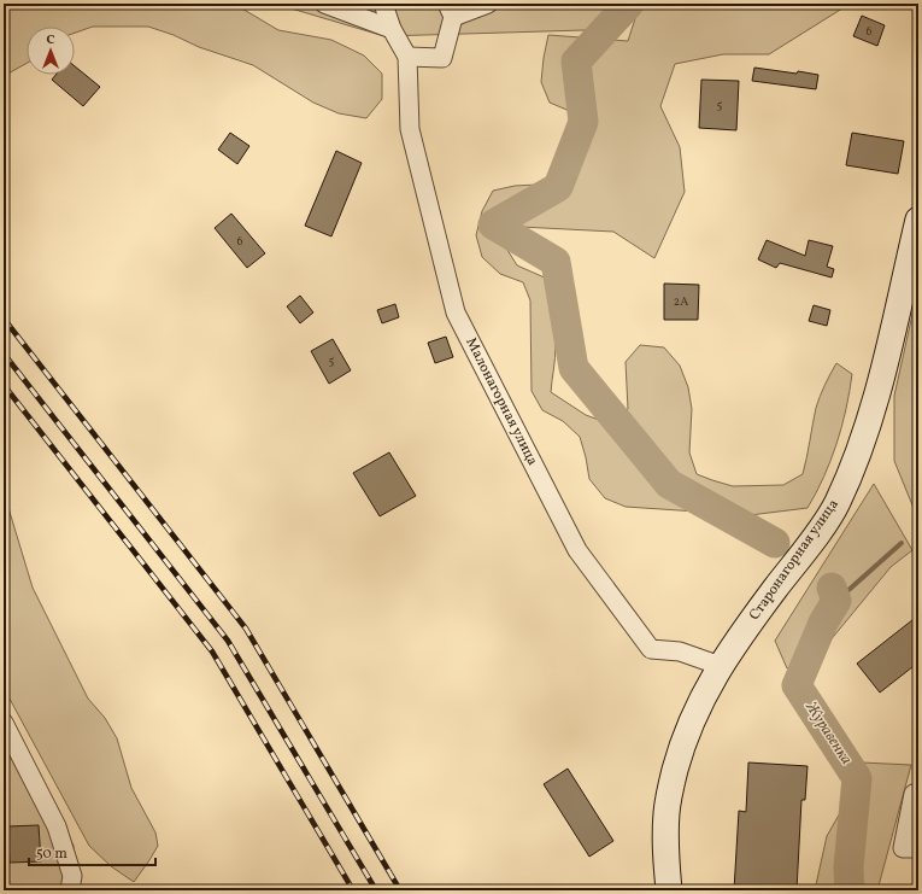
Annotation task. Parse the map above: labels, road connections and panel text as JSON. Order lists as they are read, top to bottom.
{
  "streets": {
    "main road": ["Старонагорная улица"],
    "street": ["Малонагорная улица"]
  },
  "crossings": [
    ["Малонагорная улица", "Старонагорная улица"]
  ],
  "water": ["Журавенка"],
  "house_numbers": [
    "6",
    "5",
    "6",
    "2А",
    "5"
  ],
  "scale_bar": "50 m",
  "north": "top"
}
